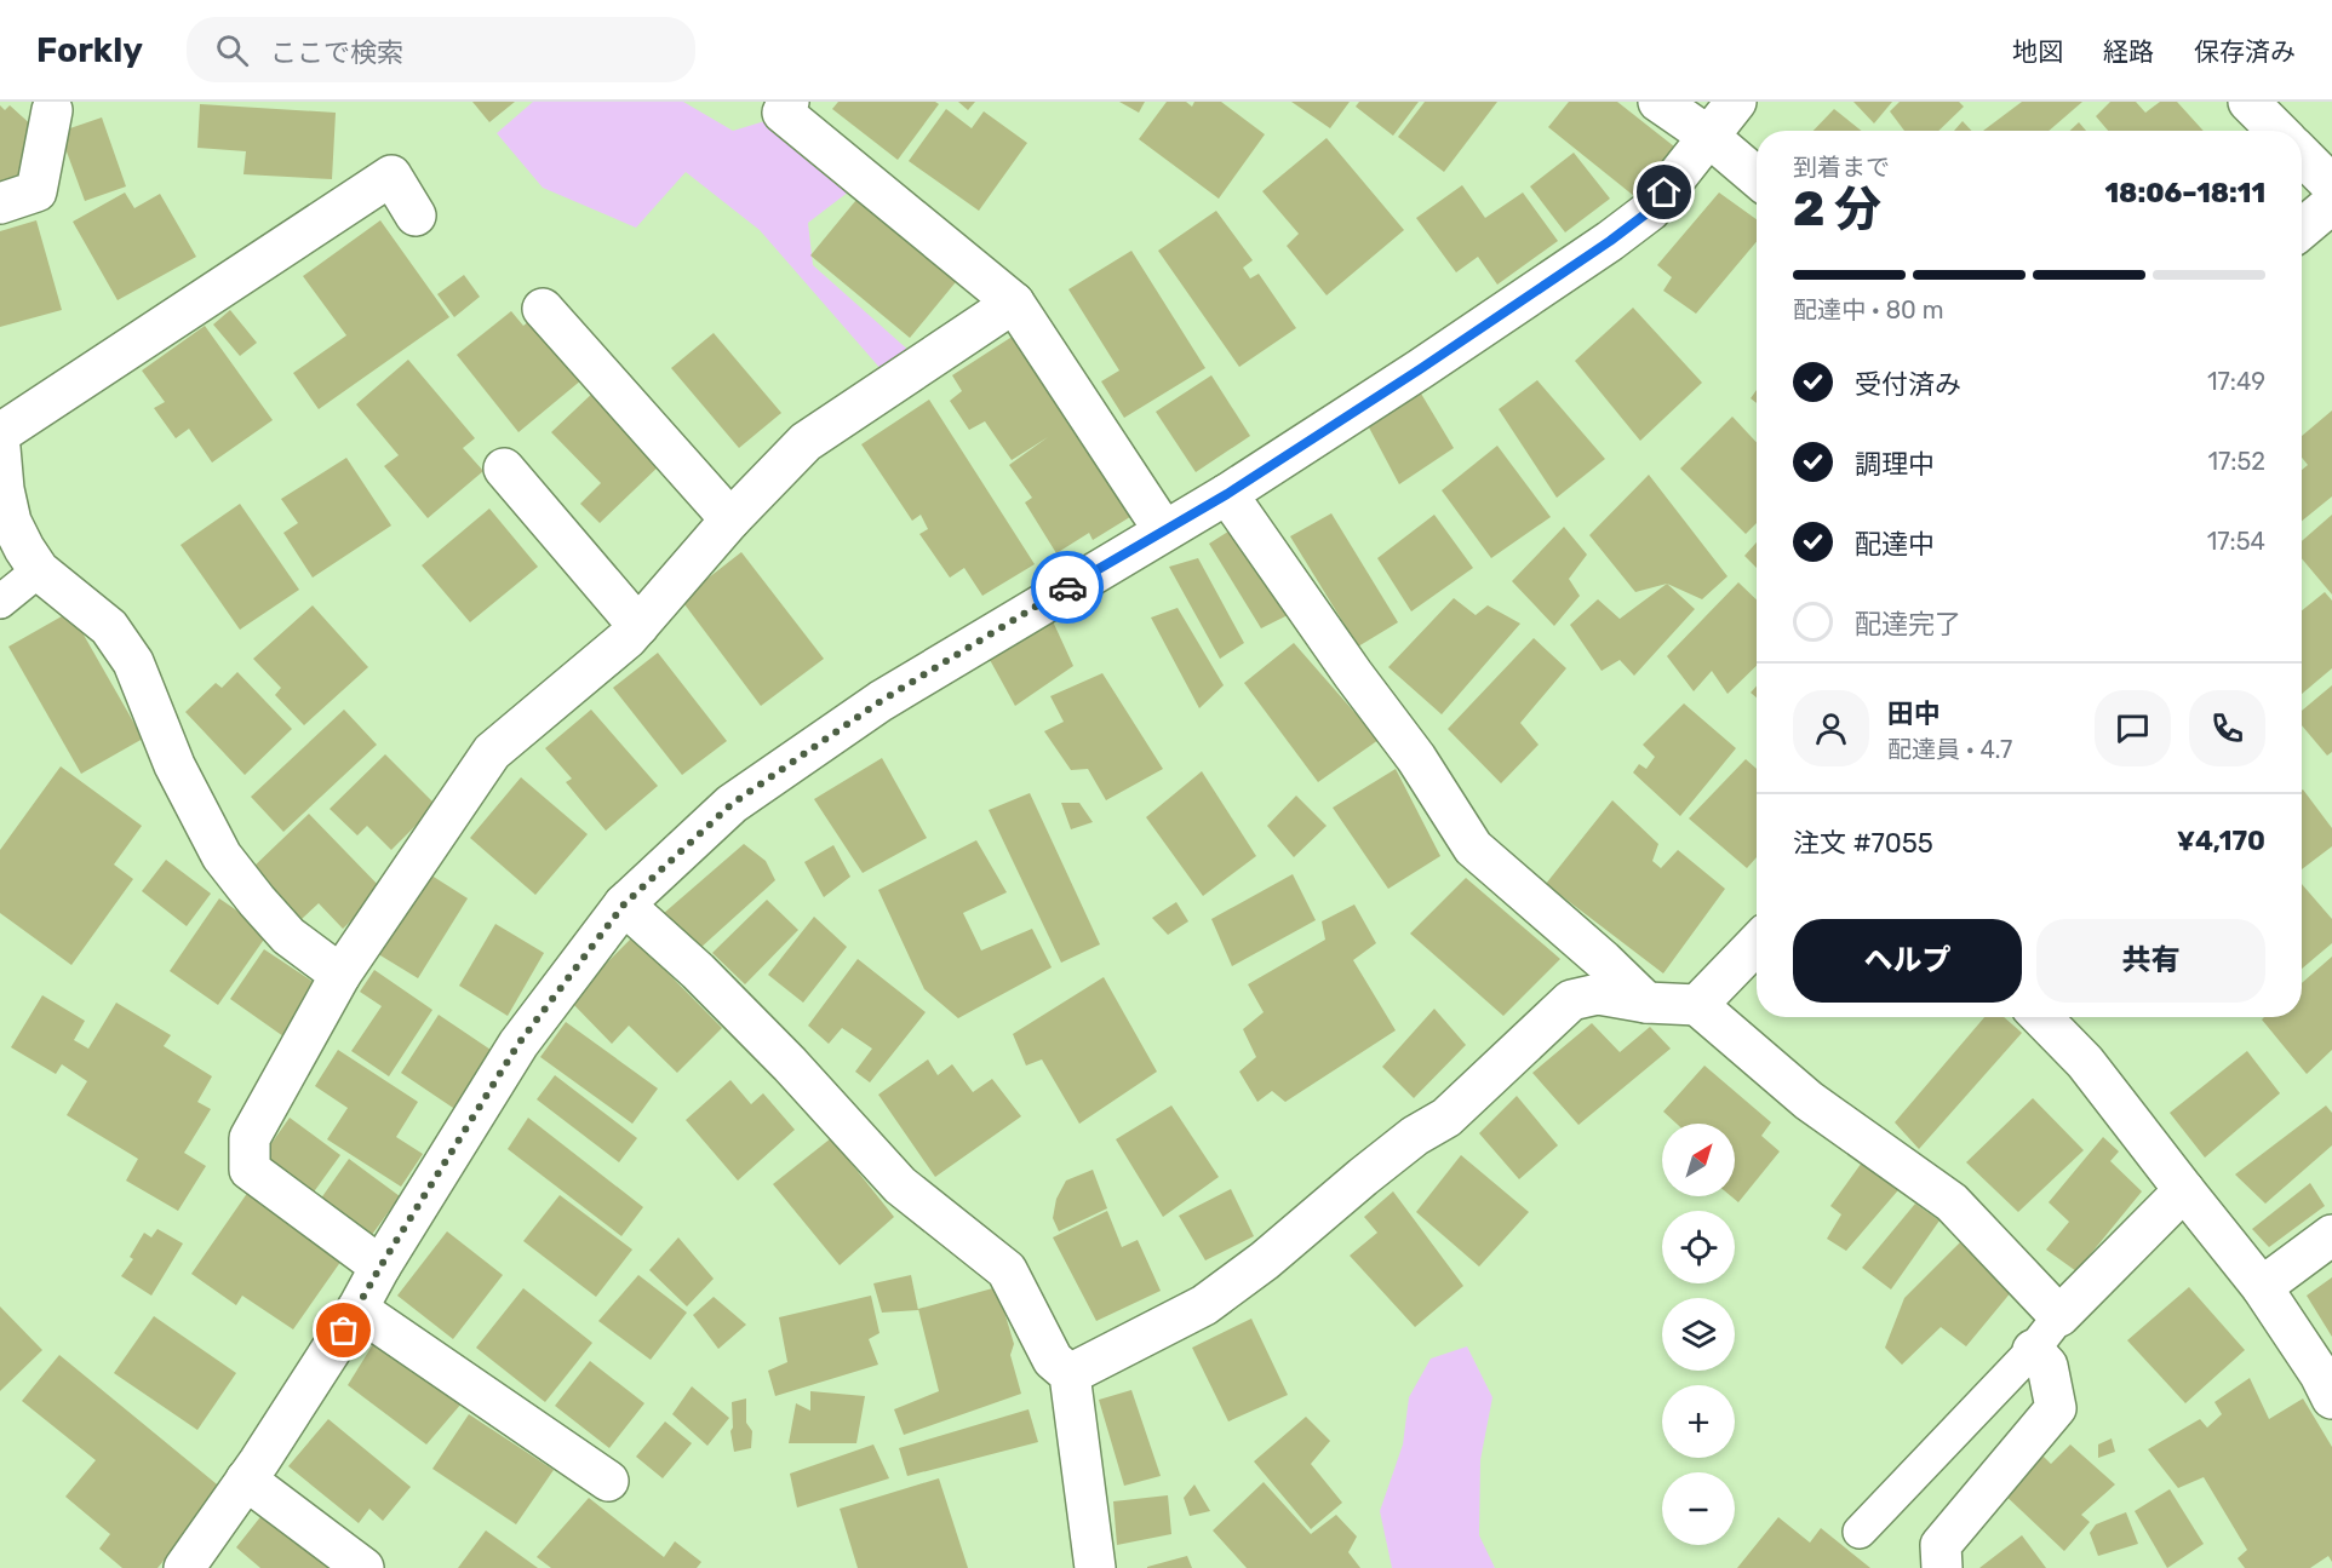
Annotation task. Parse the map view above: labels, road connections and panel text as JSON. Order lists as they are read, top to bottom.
{
  "north": "top right",
  "page": {
    "header": "Forkly",
    "search": "ここで検索",
    "nav": ["地図", "経路", "保存済み"],
    "heading": ["2 分", "到着まで", "18:06–18:11"],
    "panel": [
      "田中",
      "配達員 · 4.7",
      "注文 #7055",
      "¥4,170"
    ],
    "bar": "配達中 · 80 m",
    "list": [
      ["受付済み", "17:49"],
      ["調理中", "17:52"],
      ["配達中", "17:54"],
      "配達完了"
    ],
    "buttons": ["ヘルプ", "共有"],
    "map_buttons": ["+", "−"]
  }
}
